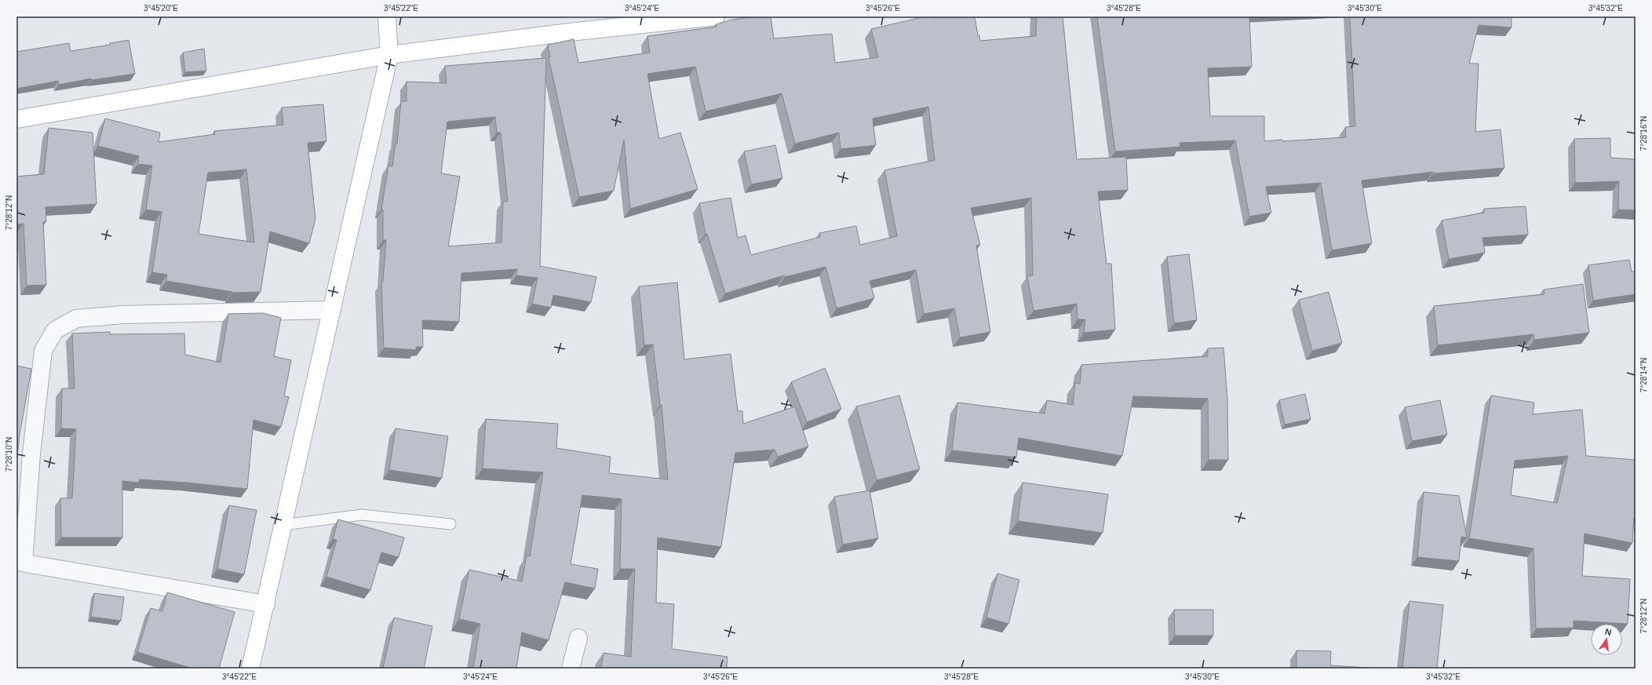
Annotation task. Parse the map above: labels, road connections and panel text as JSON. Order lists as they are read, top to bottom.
{
  "north": "top",
  "coordinates": [
    "3°45'20\"E",
    "3°45'22\"E",
    "3°45'24\"E",
    "3°45'26\"E",
    "3°45'28\"E",
    "3°45'30\"E",
    "3°45'32\"E",
    "7°28'16\"N",
    "7°28'12\"N",
    "7°28'14\"N",
    "7°28'10\"N"
  ]
}
